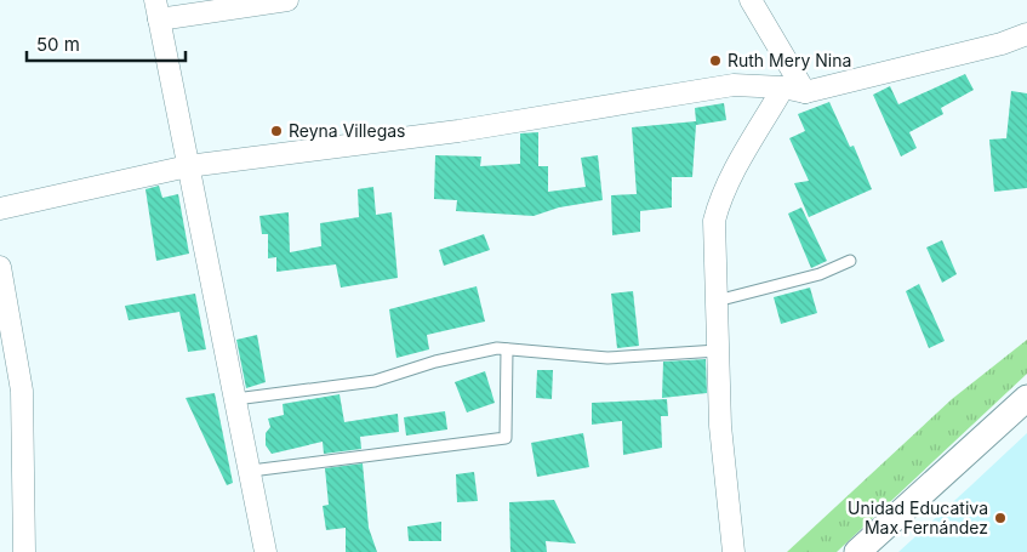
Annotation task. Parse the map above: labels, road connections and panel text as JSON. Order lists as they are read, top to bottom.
{
  "places": ["Ruth Mery Nina", "Reyna Villegas", "Unidad Educativa Max Fernández"],
  "scale_bar": "50 m"
}
